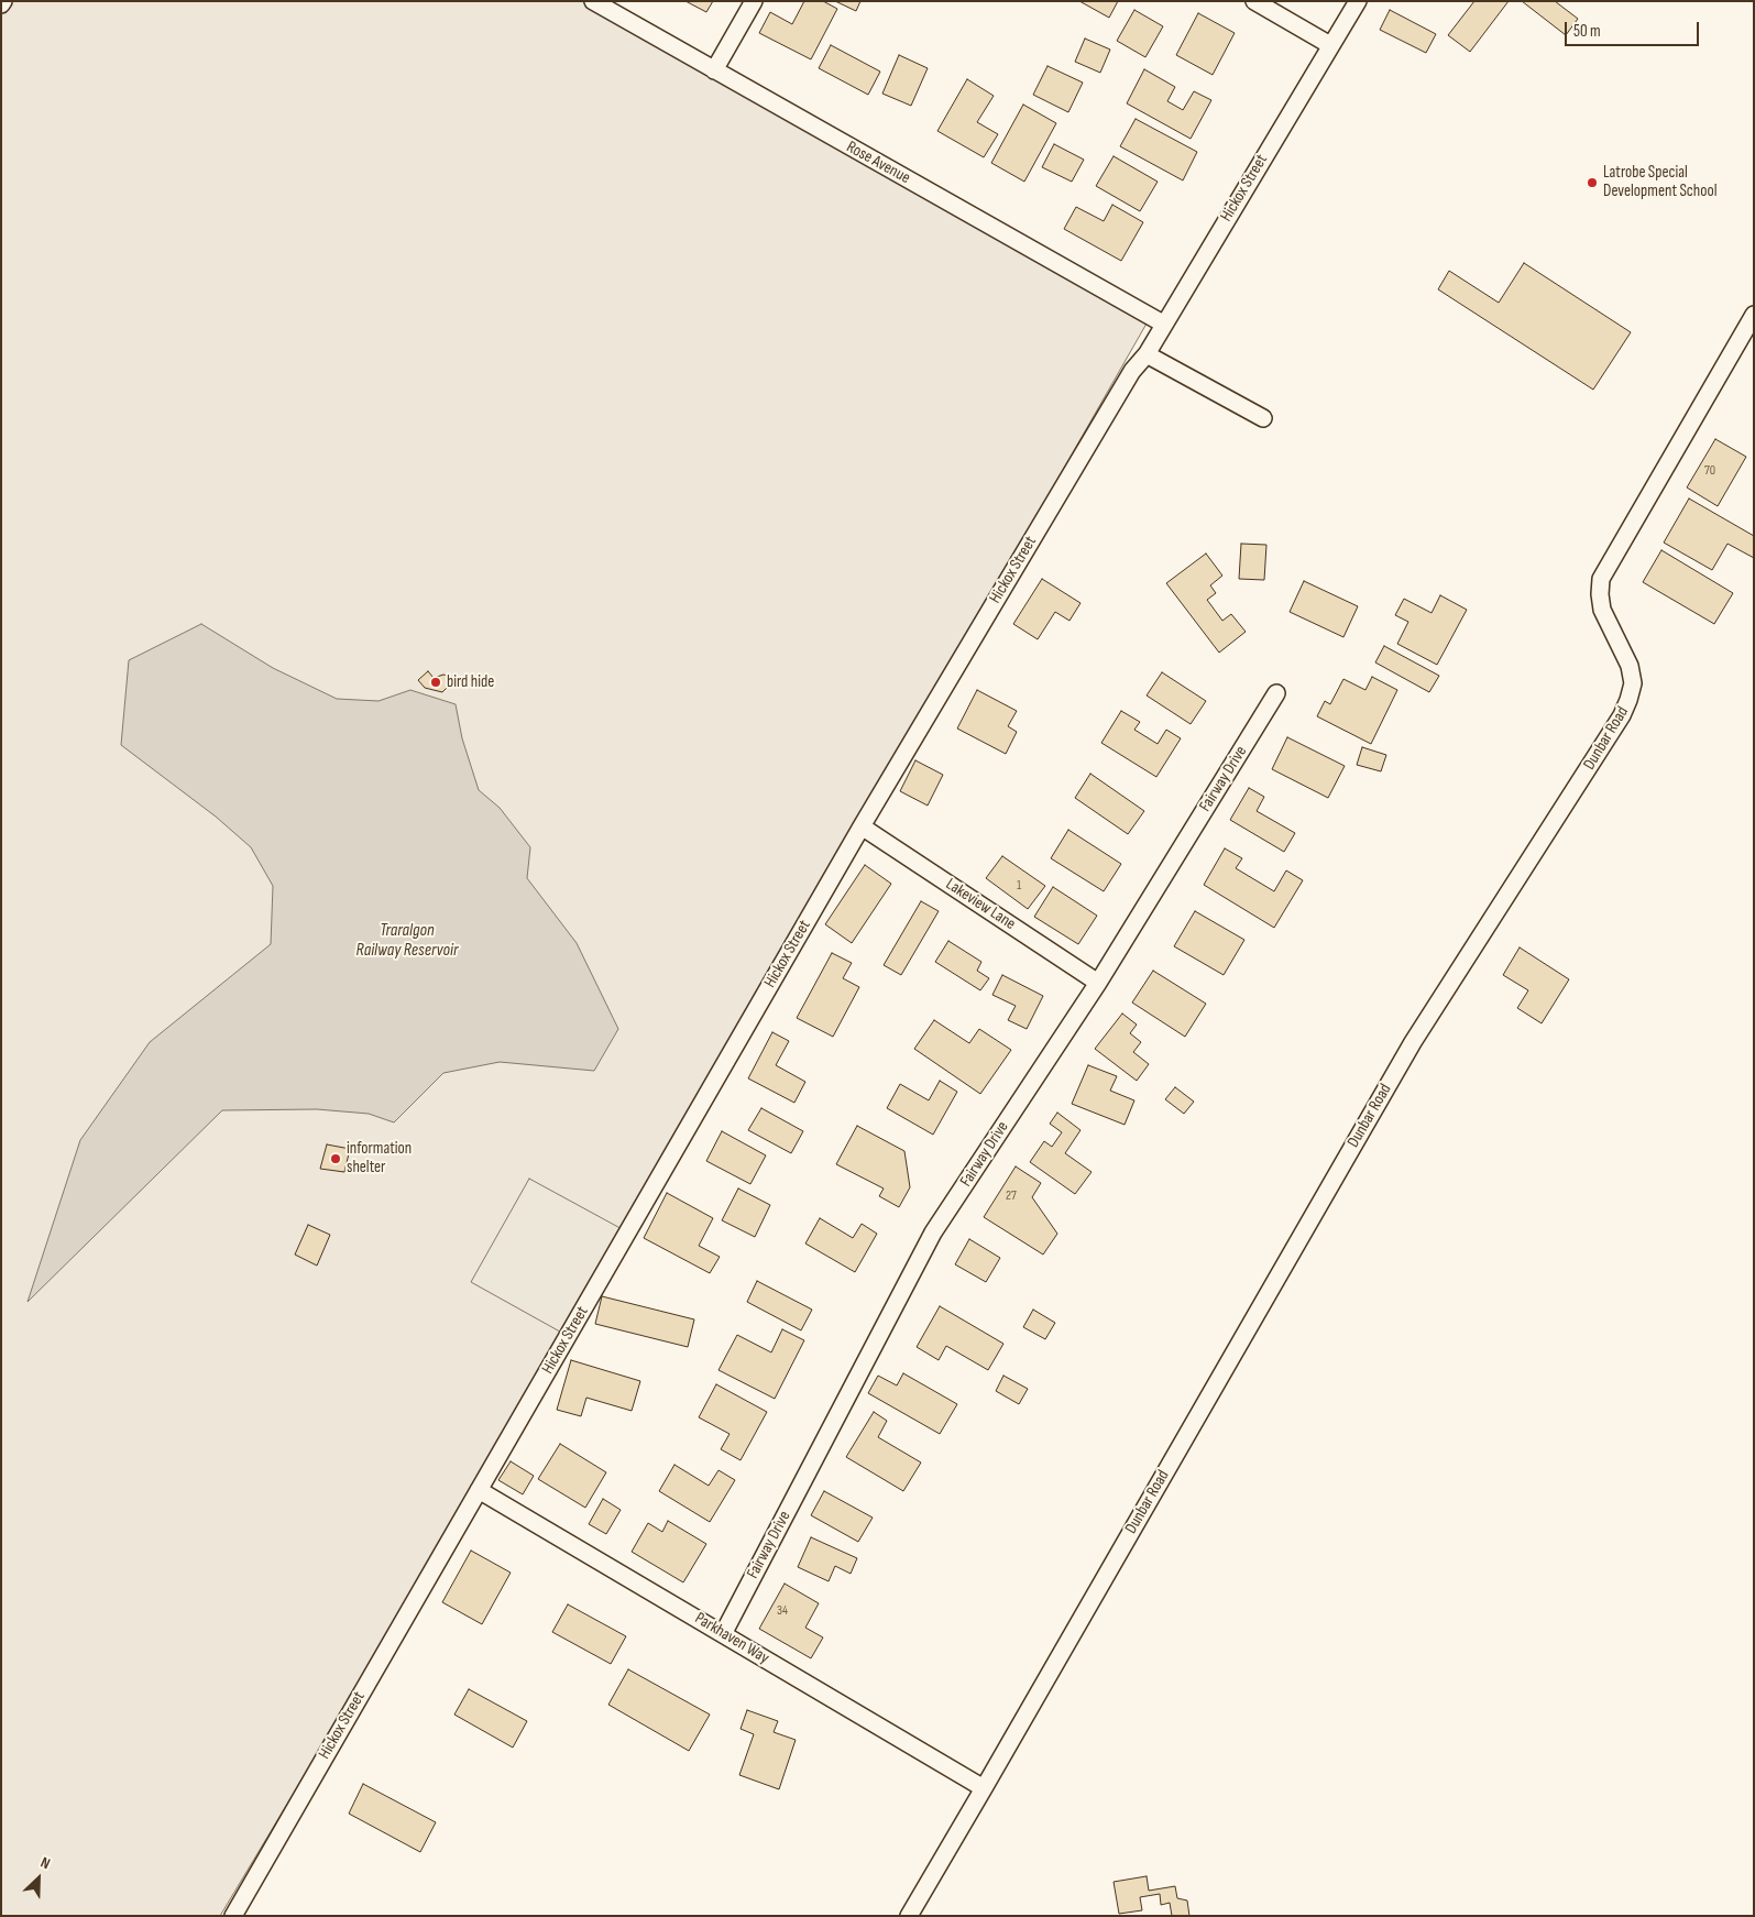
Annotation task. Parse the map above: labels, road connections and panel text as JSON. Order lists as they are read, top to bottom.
{
  "streets": {
    "street": [
      "Rose Avenue",
      "Hickox Street",
      "Dunbar Road",
      "Fairway Drive",
      "Lakeview Lane",
      "Parkhaven Way"
    ]
  },
  "crossings": [
    ["Rose Avenue", "Hickox Street"],
    ["Hickox Street", "Lakeview Lane"],
    ["Hickox Street", "Parkhaven Way"],
    ["Dunbar Road", "Parkhaven Way"],
    ["Fairway Drive", "Lakeview Lane"],
    ["Fairway Drive", "Parkhaven Way"]
  ],
  "water": ["Traralgon Railway Reservoir"],
  "places": ["Latrobe Special Development School", "bird hide", "information shelter"],
  "house_numbers": [
    "70",
    "1",
    "27",
    "34"
  ],
  "scale_bar": "50 m",
  "north": "top right"
}
